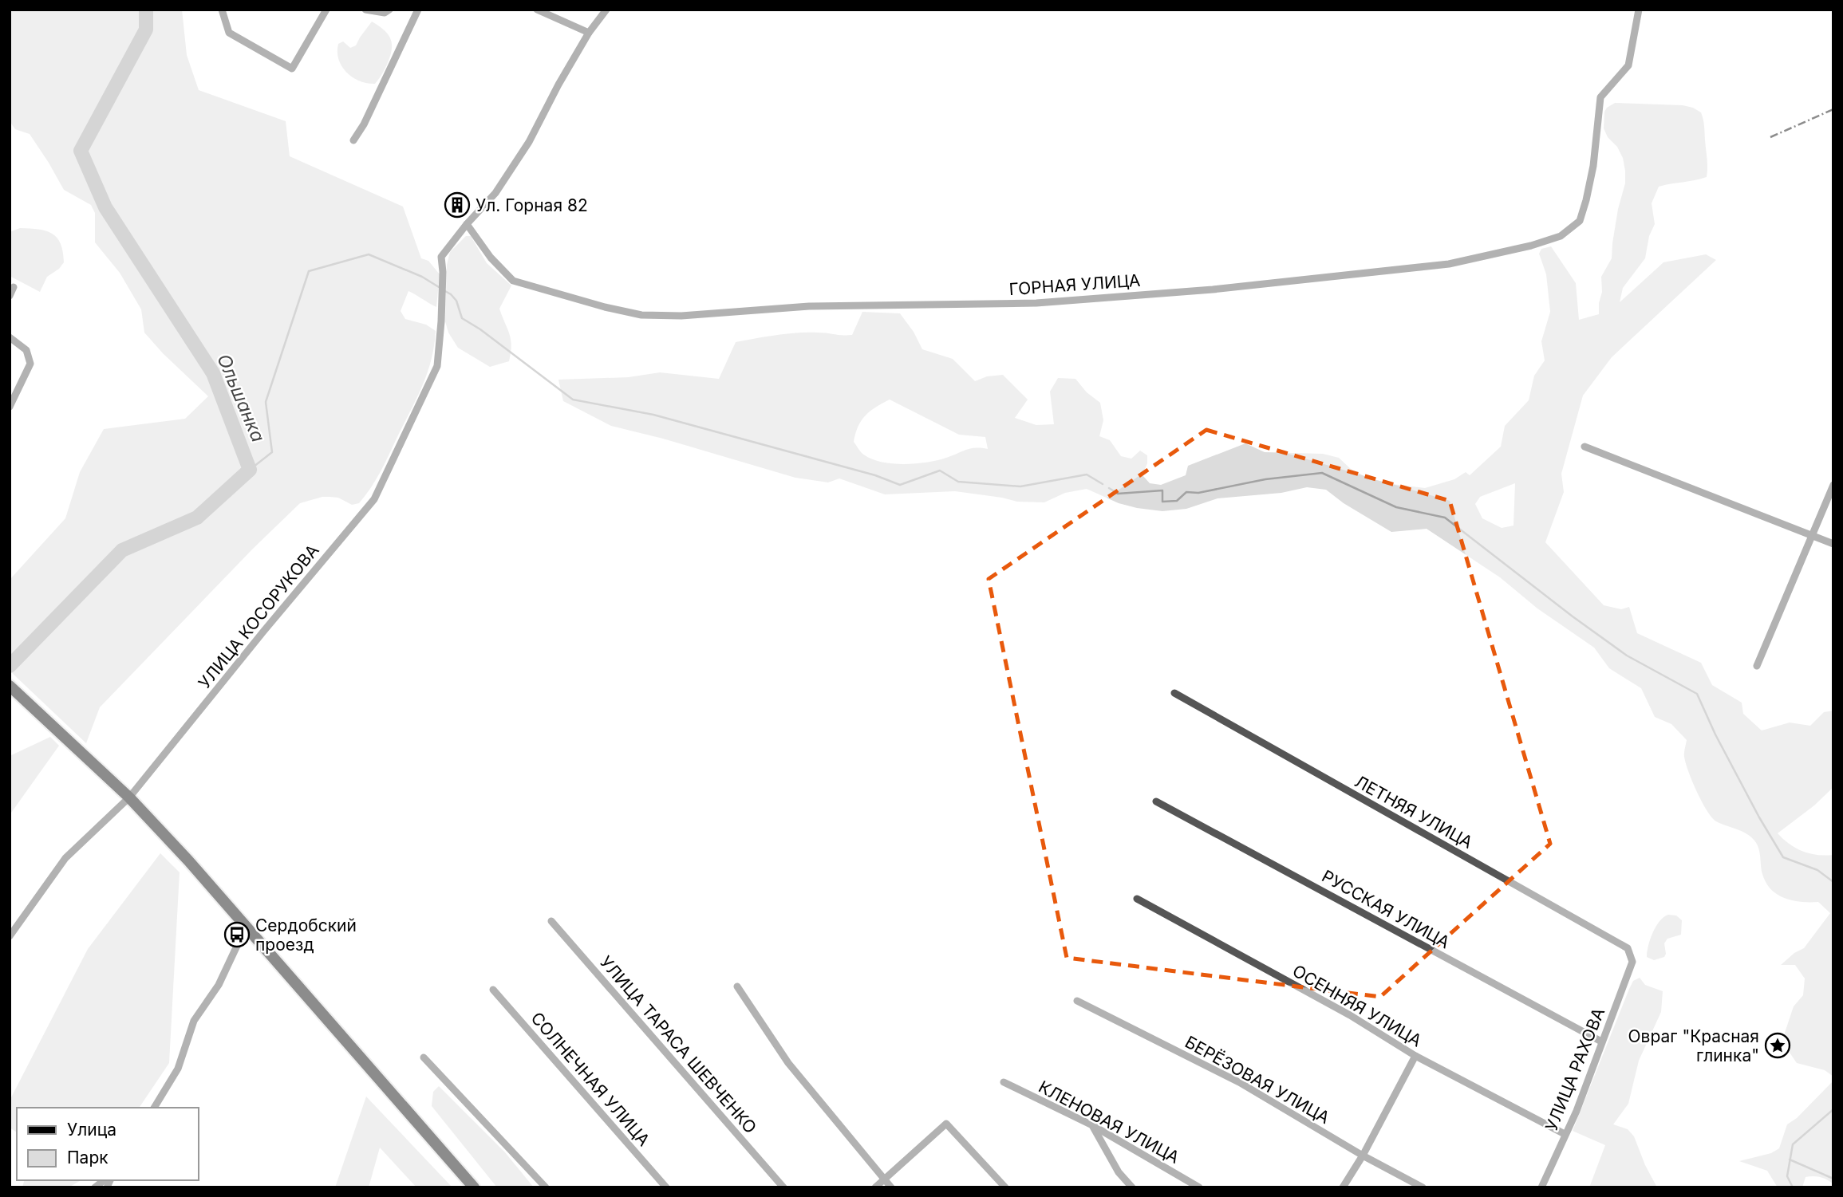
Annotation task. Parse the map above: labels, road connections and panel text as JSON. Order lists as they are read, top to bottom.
{
  "streets": {
    "street": [
      "ГОРНАЯ УЛИЦА",
      "УЛИЦА КОСОРУКОВА",
      "ЛЕТНЯЯ УЛИЦА",
      "РУССКАЯ УЛИЦА",
      "ОСЕННЯЯ УЛИЦА",
      "УЛИЦА ТАРАСА ШЕВЧЕНКО",
      "УЛИЦА РАХОВА",
      "СОЛНЕЧНАЯ УЛИЦА",
      "БЕРЁЗОВАЯ УЛИЦА",
      "КЛЕНОВАЯ УЛИЦА"
    ]
  },
  "crossings": [
    ["ГОРНАЯ УЛИЦА", "УЛИЦА КОСОРУКОВА"],
    ["ЛЕТНЯЯ УЛИЦА", "УЛИЦА РАХОВА"],
    ["РУССКАЯ УЛИЦА", "УЛИЦА РАХОВА"],
    ["ОСЕННЯЯ УЛИЦА", "УЛИЦА РАХОВА"]
  ],
  "water": ["Ольшанка"],
  "places": {
    "building": ["Ул. Горная 82"],
    "bus stop": ["Сердобский проезд"],
    "place": ["Овраг \"Красная глинка\""]
  },
  "legend": ["Улица", "Парк"]
}
